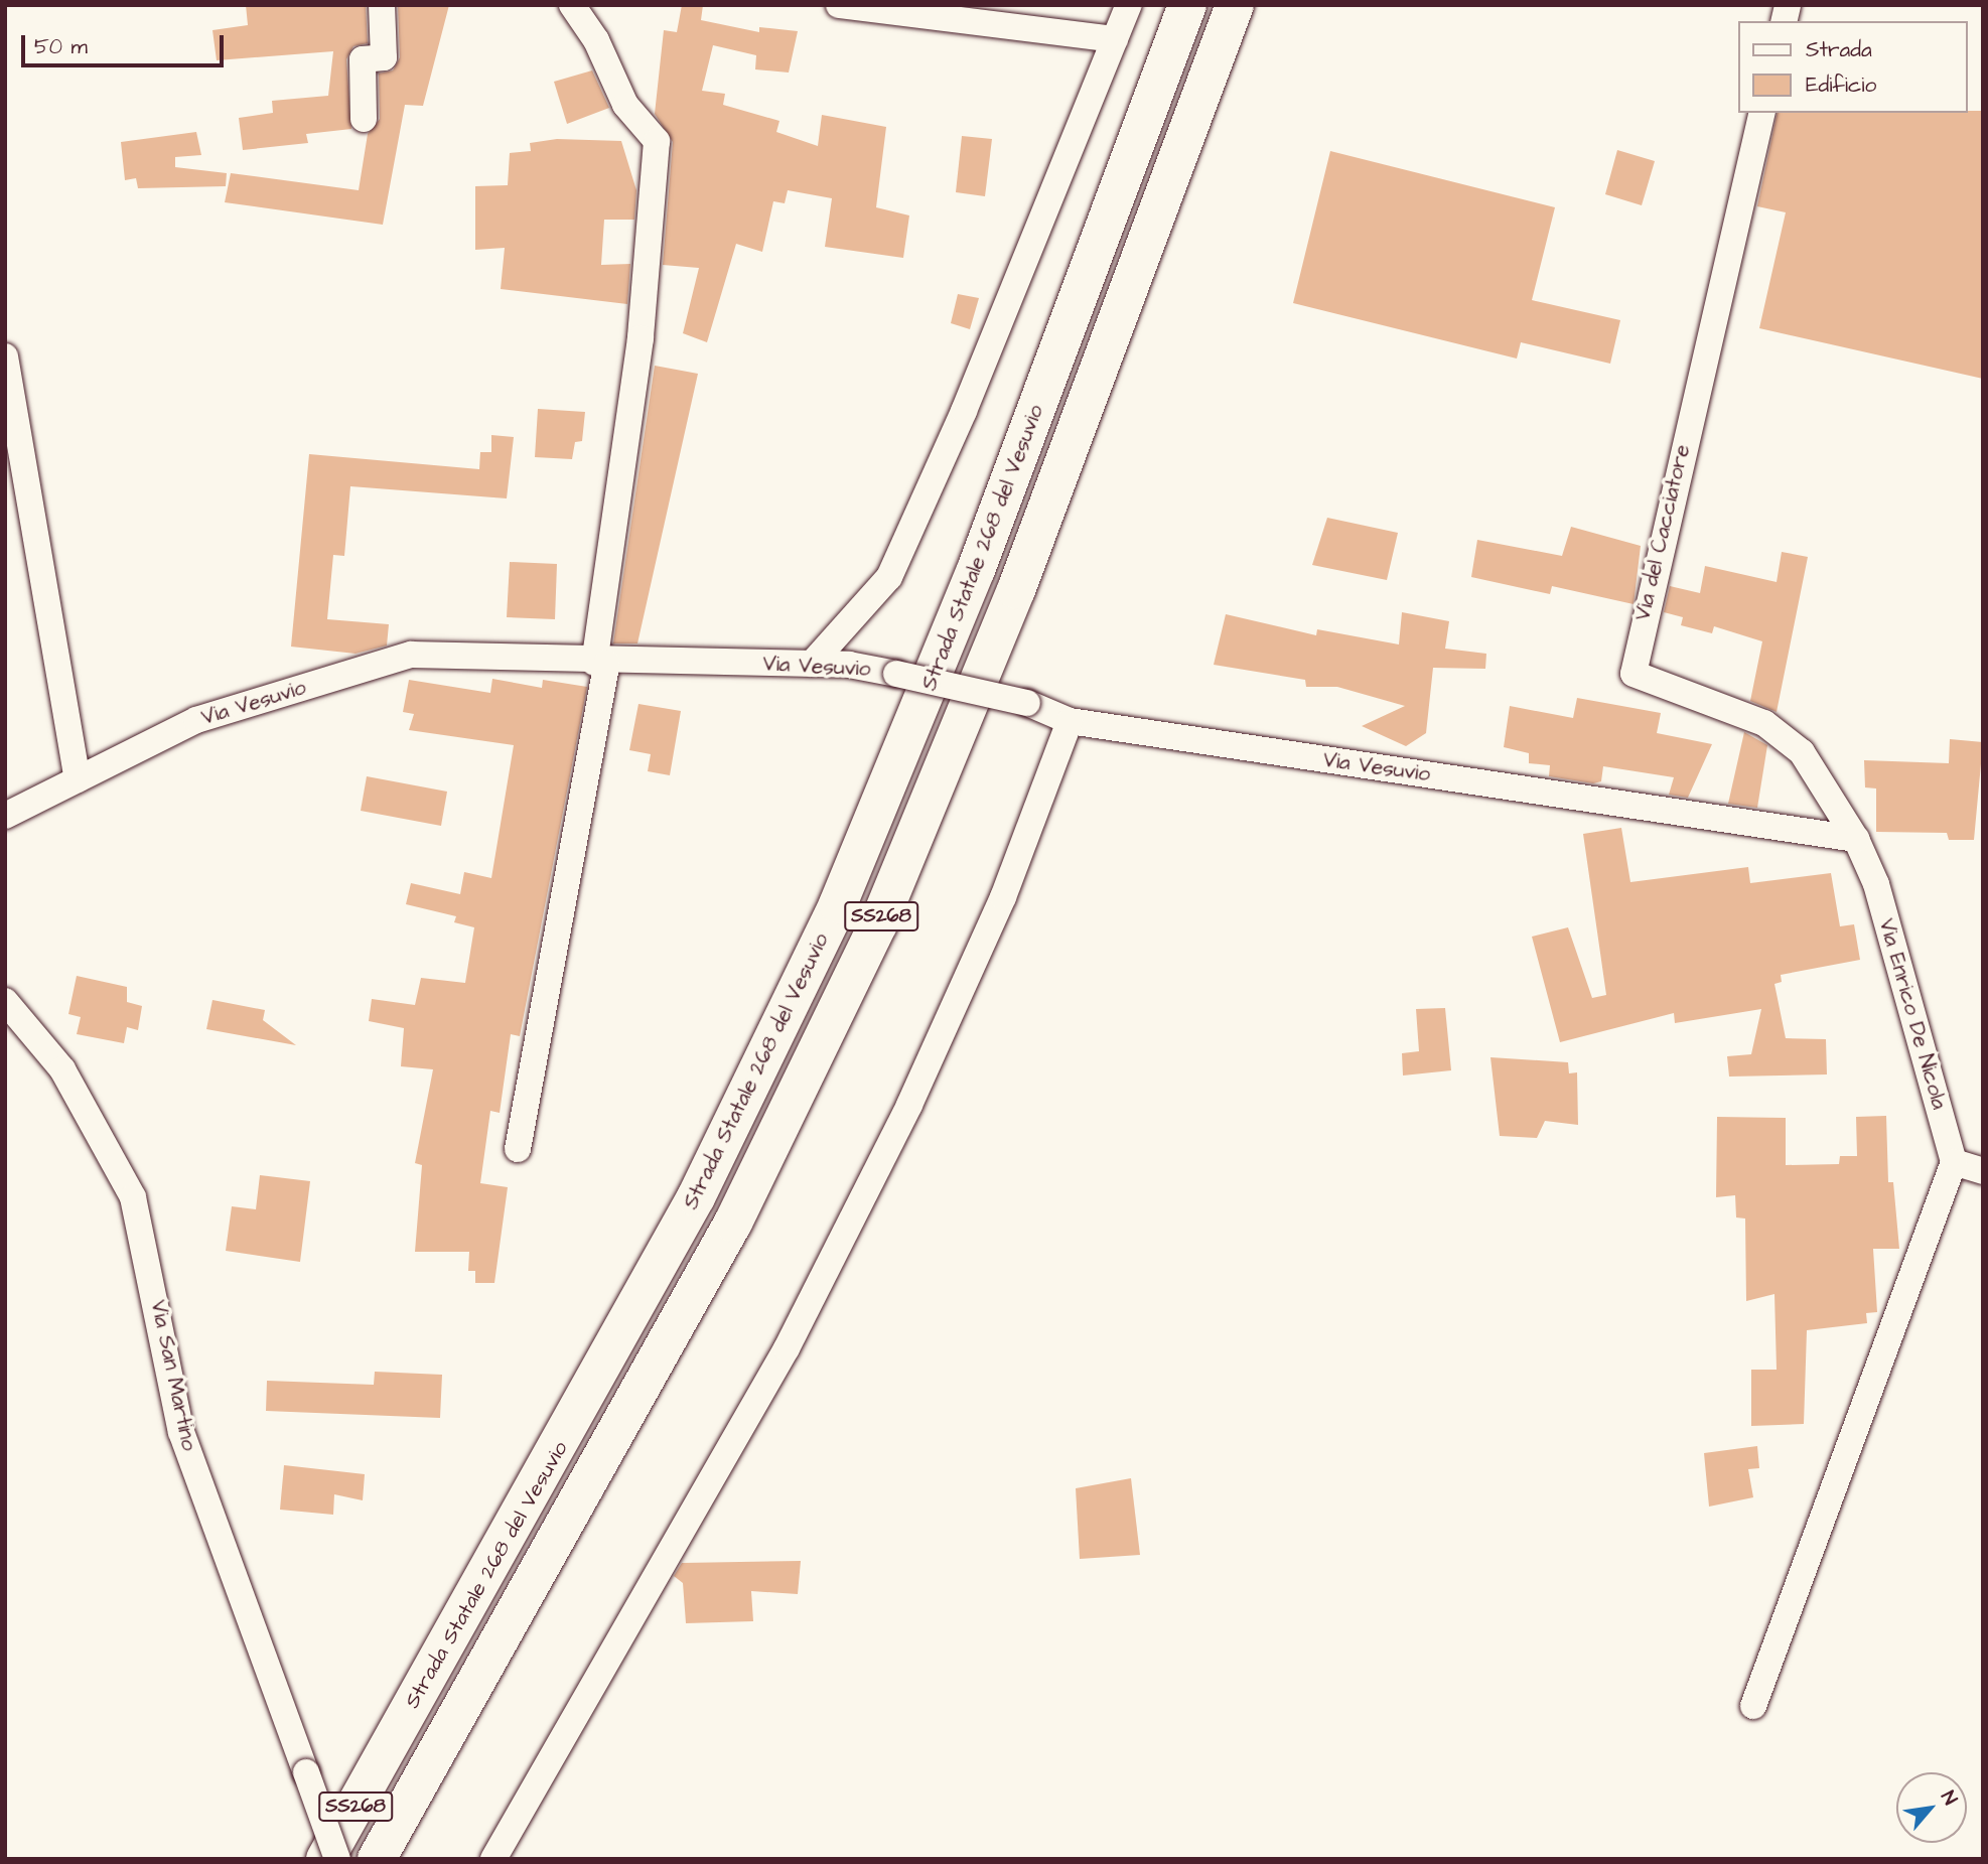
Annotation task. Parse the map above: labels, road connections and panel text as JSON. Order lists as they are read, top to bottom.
{
  "streets": {
    "highway": ["Strada Statale 268 del Vesuvio", "SS268"],
    "street": [
      "Via del Cacciatore",
      "Via Vesuvio",
      "Via Enrico De Nicola",
      "Via San Martino"
    ]
  },
  "crossings": [
    ["Via del Cacciatore", "Via Vesuvio"],
    ["Via del Cacciatore", "Via Enrico De Nicola"],
    ["Via Vesuvio", "Via Enrico De Nicola"]
  ],
  "legend": ["Strada", "Edificio"],
  "scale_bar": "50 m",
  "north": "top right"
}
